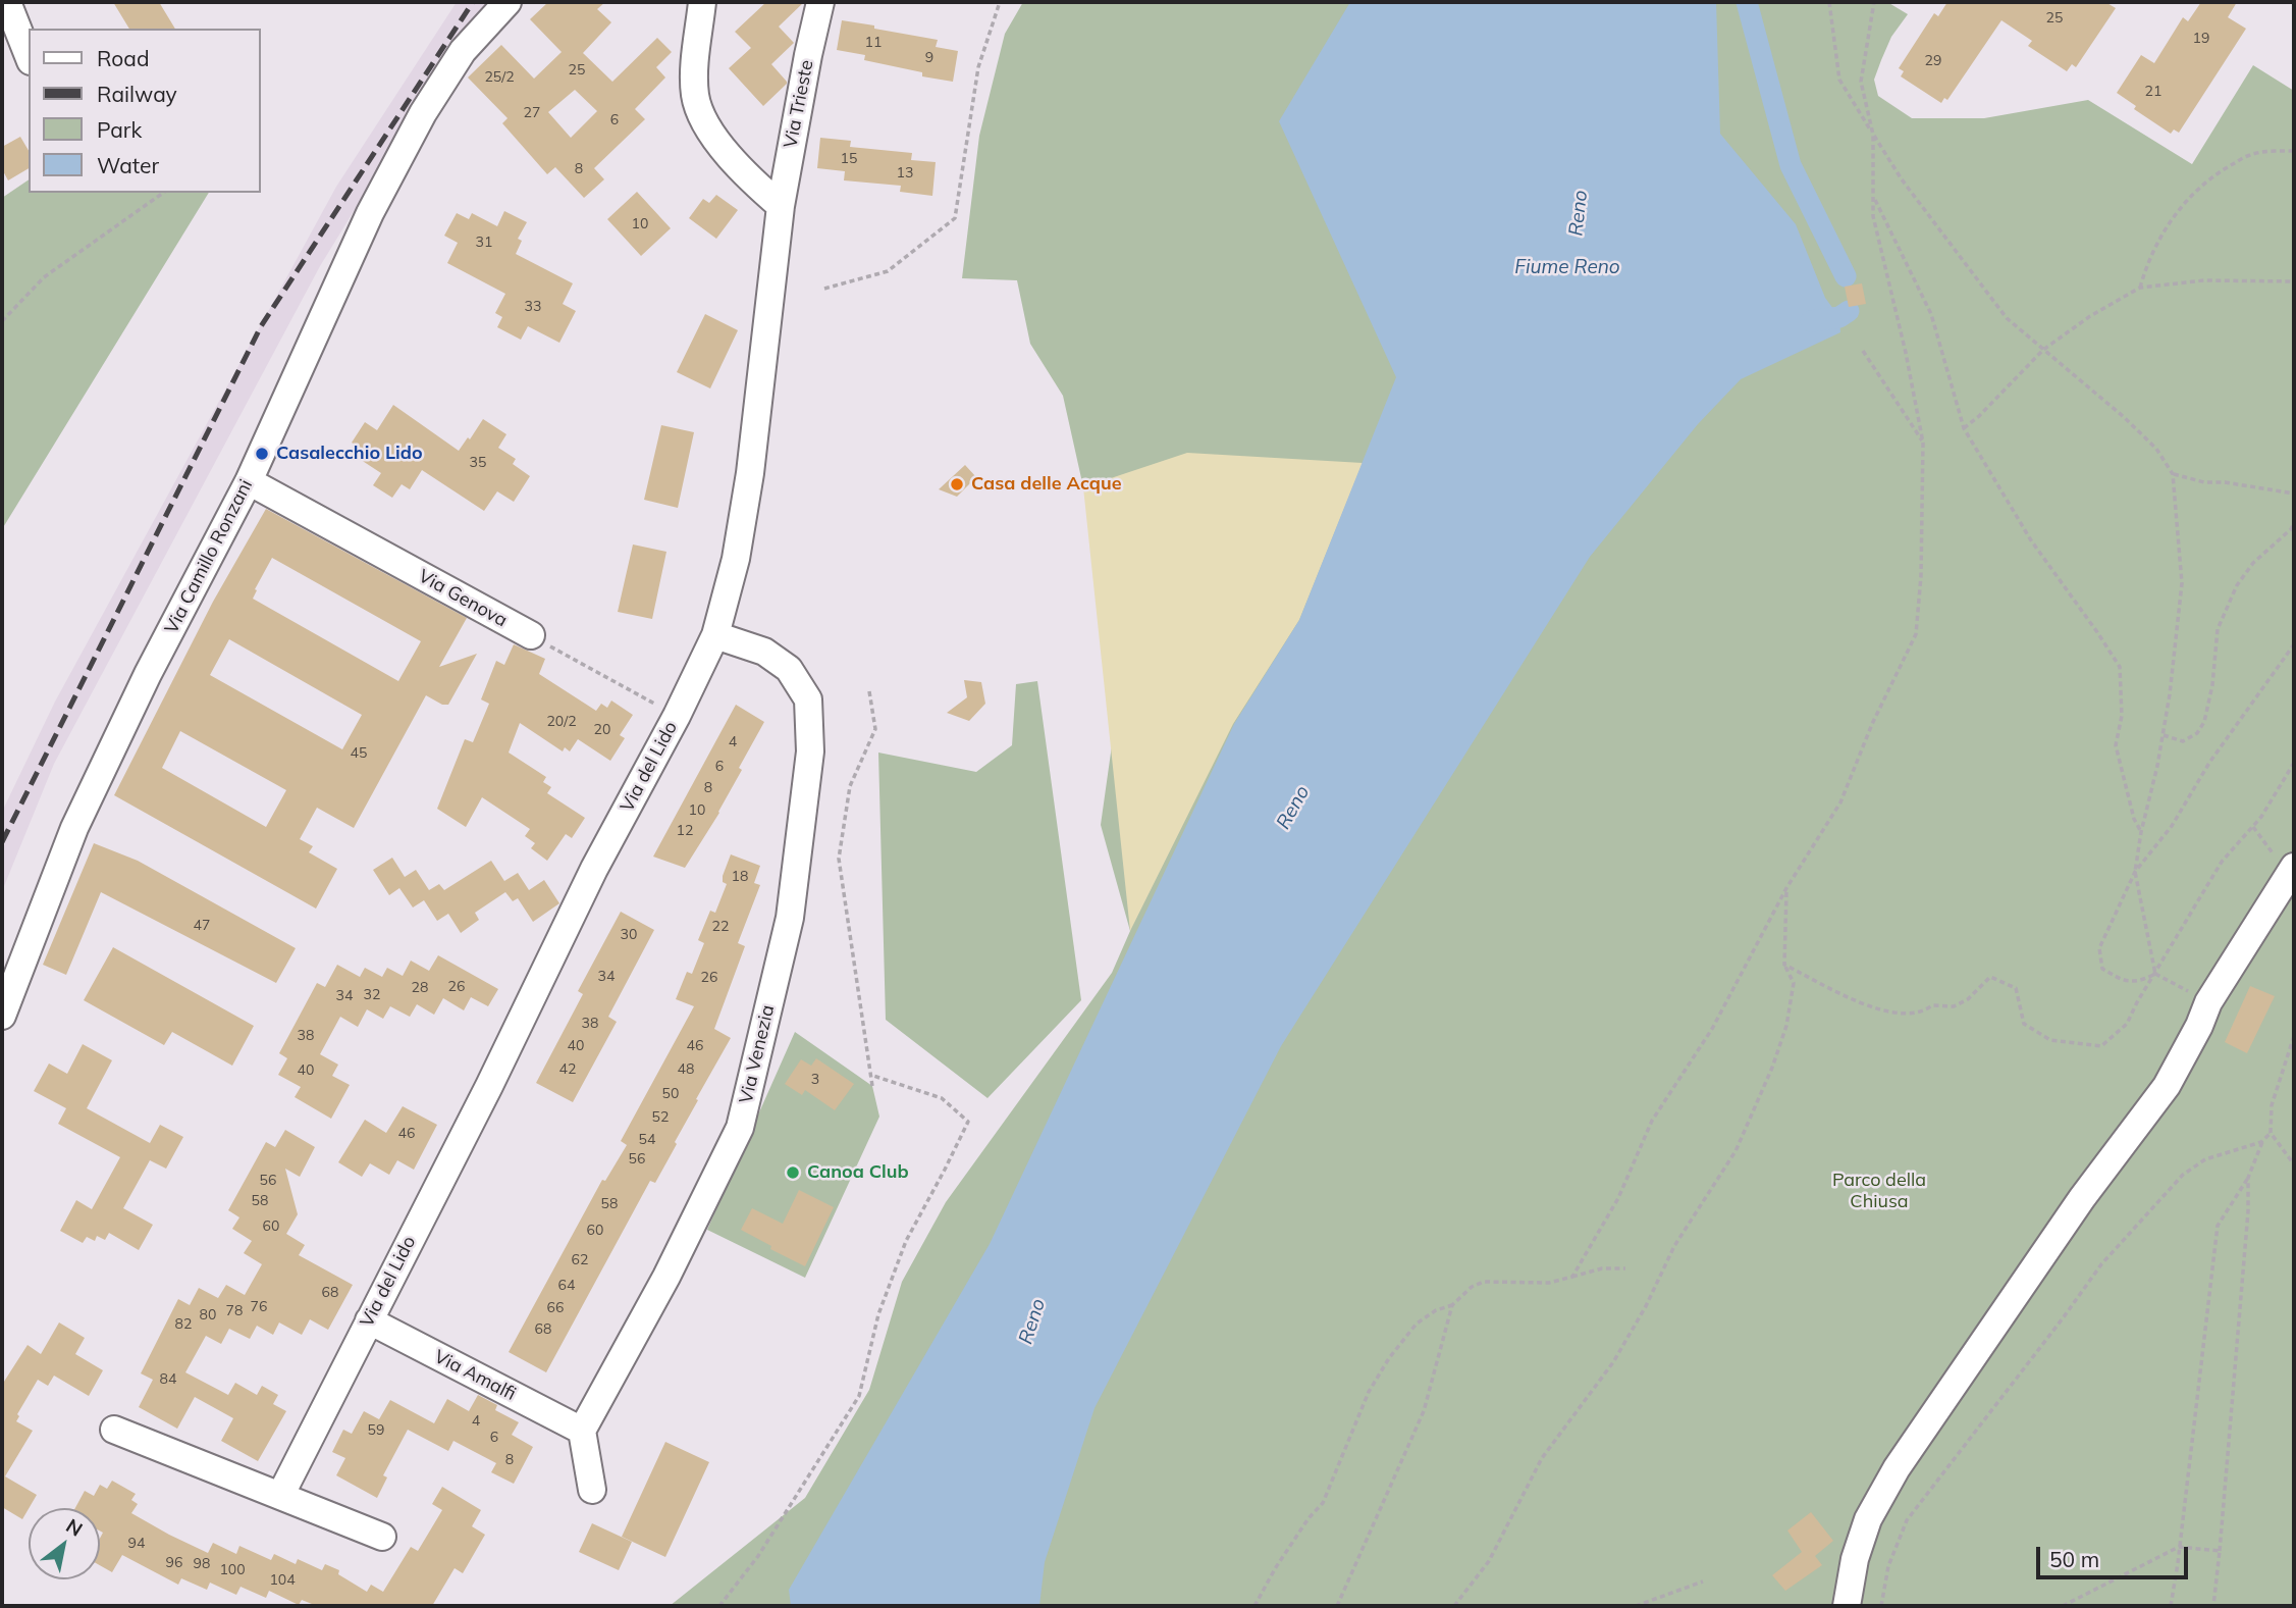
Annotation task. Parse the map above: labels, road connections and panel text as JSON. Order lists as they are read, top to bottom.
{
  "streets": {
    "street": [
      "Via Trieste",
      "Via Camillo Ronzani",
      "Via Genova",
      "Via del Lido",
      "Via Venezia",
      "Via Amalfi"
    ]
  },
  "crossings": [
    ["Via Trieste", "Via del Lido"],
    ["Via Camillo Ronzani", "Via Genova"],
    ["Via del Lido", "Via Venezia"],
    ["Via del Lido", "Via Amalfi"],
    ["Via Venezia", "Via Amalfi"]
  ],
  "water": ["Reno", "Fiume Reno"],
  "parks": ["Parco della Chiusa"],
  "places": ["Casalecchio Lido", "Casa delle Acque", "Canoa Club"],
  "house_numbers": [
    "25",
    "19",
    "11",
    "9",
    "29",
    "25",
    "25/2",
    "21",
    "27",
    "6",
    "15",
    "8",
    "13",
    "10",
    "31",
    "33",
    "35",
    "20/2",
    "20",
    "4",
    "45",
    "6",
    "8",
    "10",
    "12",
    "18",
    "47",
    "22",
    "30",
    "34",
    "26",
    "26",
    "28",
    "32",
    "34",
    "38",
    "38",
    "40",
    "46",
    "42",
    "48",
    "40",
    "3",
    "50",
    "52",
    "46",
    "54",
    "56",
    "56",
    "58",
    "58",
    "60",
    "60",
    "62",
    "64",
    "68",
    "76",
    "66",
    "78",
    "80",
    "82",
    "68",
    "84",
    "4",
    "59",
    "6",
    "8",
    "94",
    "96",
    "98",
    "100",
    "104"
  ],
  "legend": [
    "Road",
    "Railway",
    "Park",
    "Water"
  ],
  "scale_bar": "50 m",
  "north": "top right"
}
